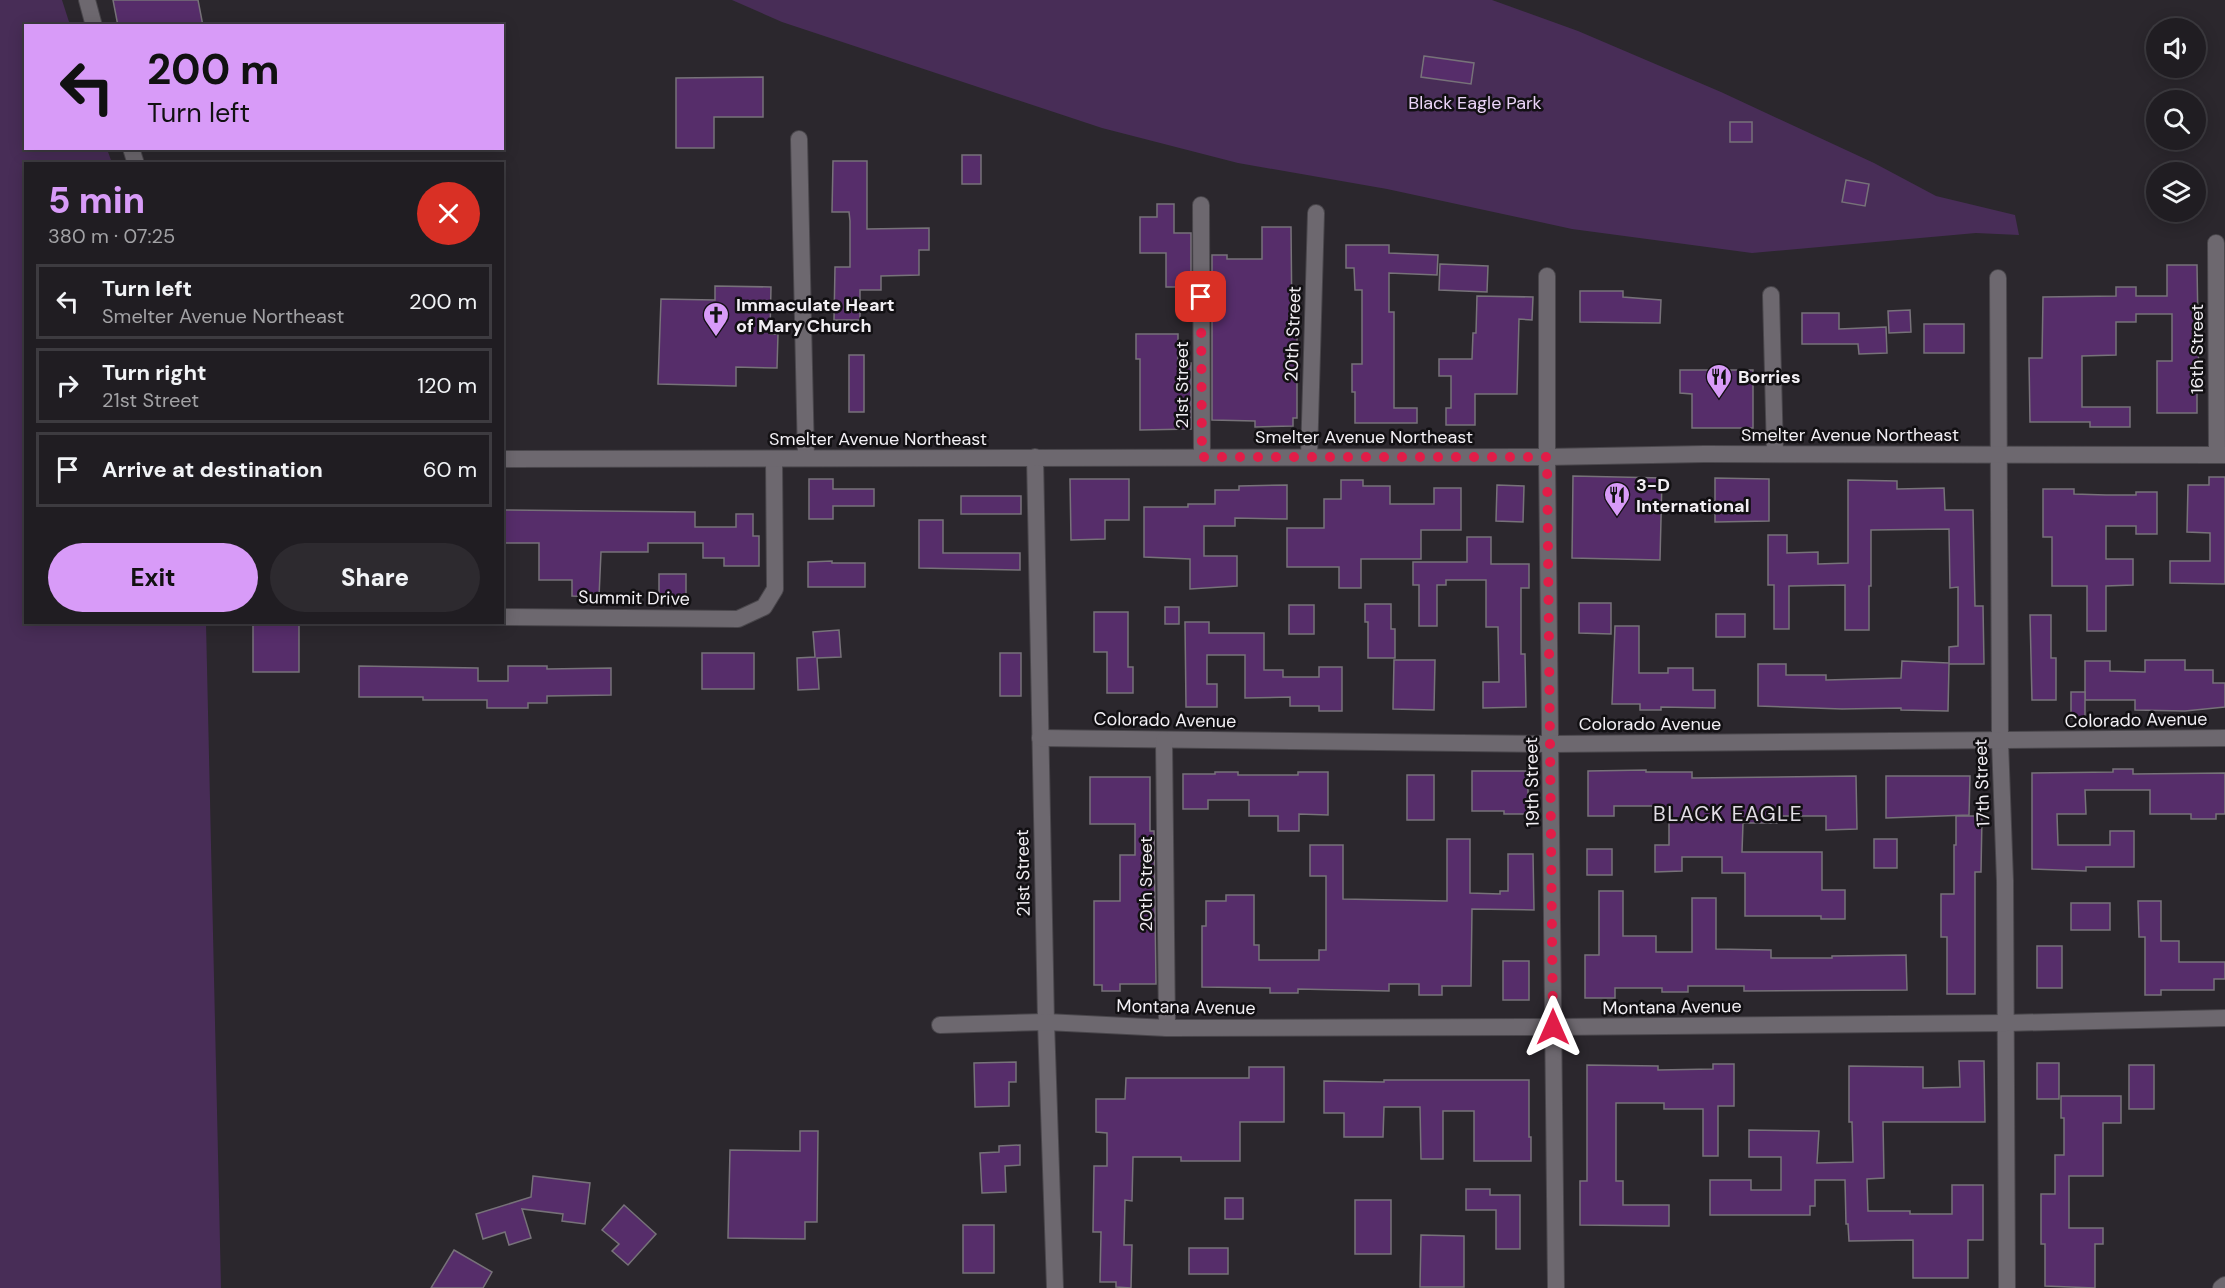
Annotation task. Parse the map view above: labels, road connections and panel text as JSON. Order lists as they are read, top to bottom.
{
  "streets": {
    "street": [
      "20th Street",
      "16th Street",
      "21st Street",
      "Smelter Avenue Northeast",
      "Summit Drive",
      "Colorado Avenue",
      "19th Street",
      "17th Street",
      "Montana Avenue"
    ]
  },
  "crossings": [
    ["20th Street", "Smelter Avenue Northeast"],
    ["20th Street", "Colorado Avenue"],
    ["20th Street", "Montana Avenue"],
    ["16th Street", "Smelter Avenue Northeast"],
    ["21st Street", "Smelter Avenue Northeast"],
    ["21st Street", "Colorado Avenue"],
    ["21st Street", "Montana Avenue"],
    ["Smelter Avenue Northeast", "Summit Drive"],
    ["Smelter Avenue Northeast", "19th Street"],
    ["Smelter Avenue Northeast", "17th Street"],
    ["Colorado Avenue", "19th Street"],
    ["Colorado Avenue", "17th Street"],
    ["19th Street", "Montana Avenue"],
    ["17th Street", "Montana Avenue"]
  ],
  "districts": ["BLACK EAGLE"],
  "parks": ["Black Eagle Park"],
  "places": {
    "church": ["Immaculate Heart of Mary Church"],
    "restaurant": ["Borries", "3-D International"]
  },
  "page": {
    "turn": ["200 m", "Turn left"],
    "heading": ["5 min", "380 m · 07:25"],
    "list": [
      {
        "name": "Turn left",
        "note": "Smelter Avenue Northeast",
        "value": "200 m"
      },
      {
        "name": "Turn right",
        "note": "21st Street",
        "value": "120 m"
      },
      {
        "name": "Arrive at destination",
        "value": "60 m"
      }
    ],
    "buttons": ["Exit", "Share"]
  }
}
